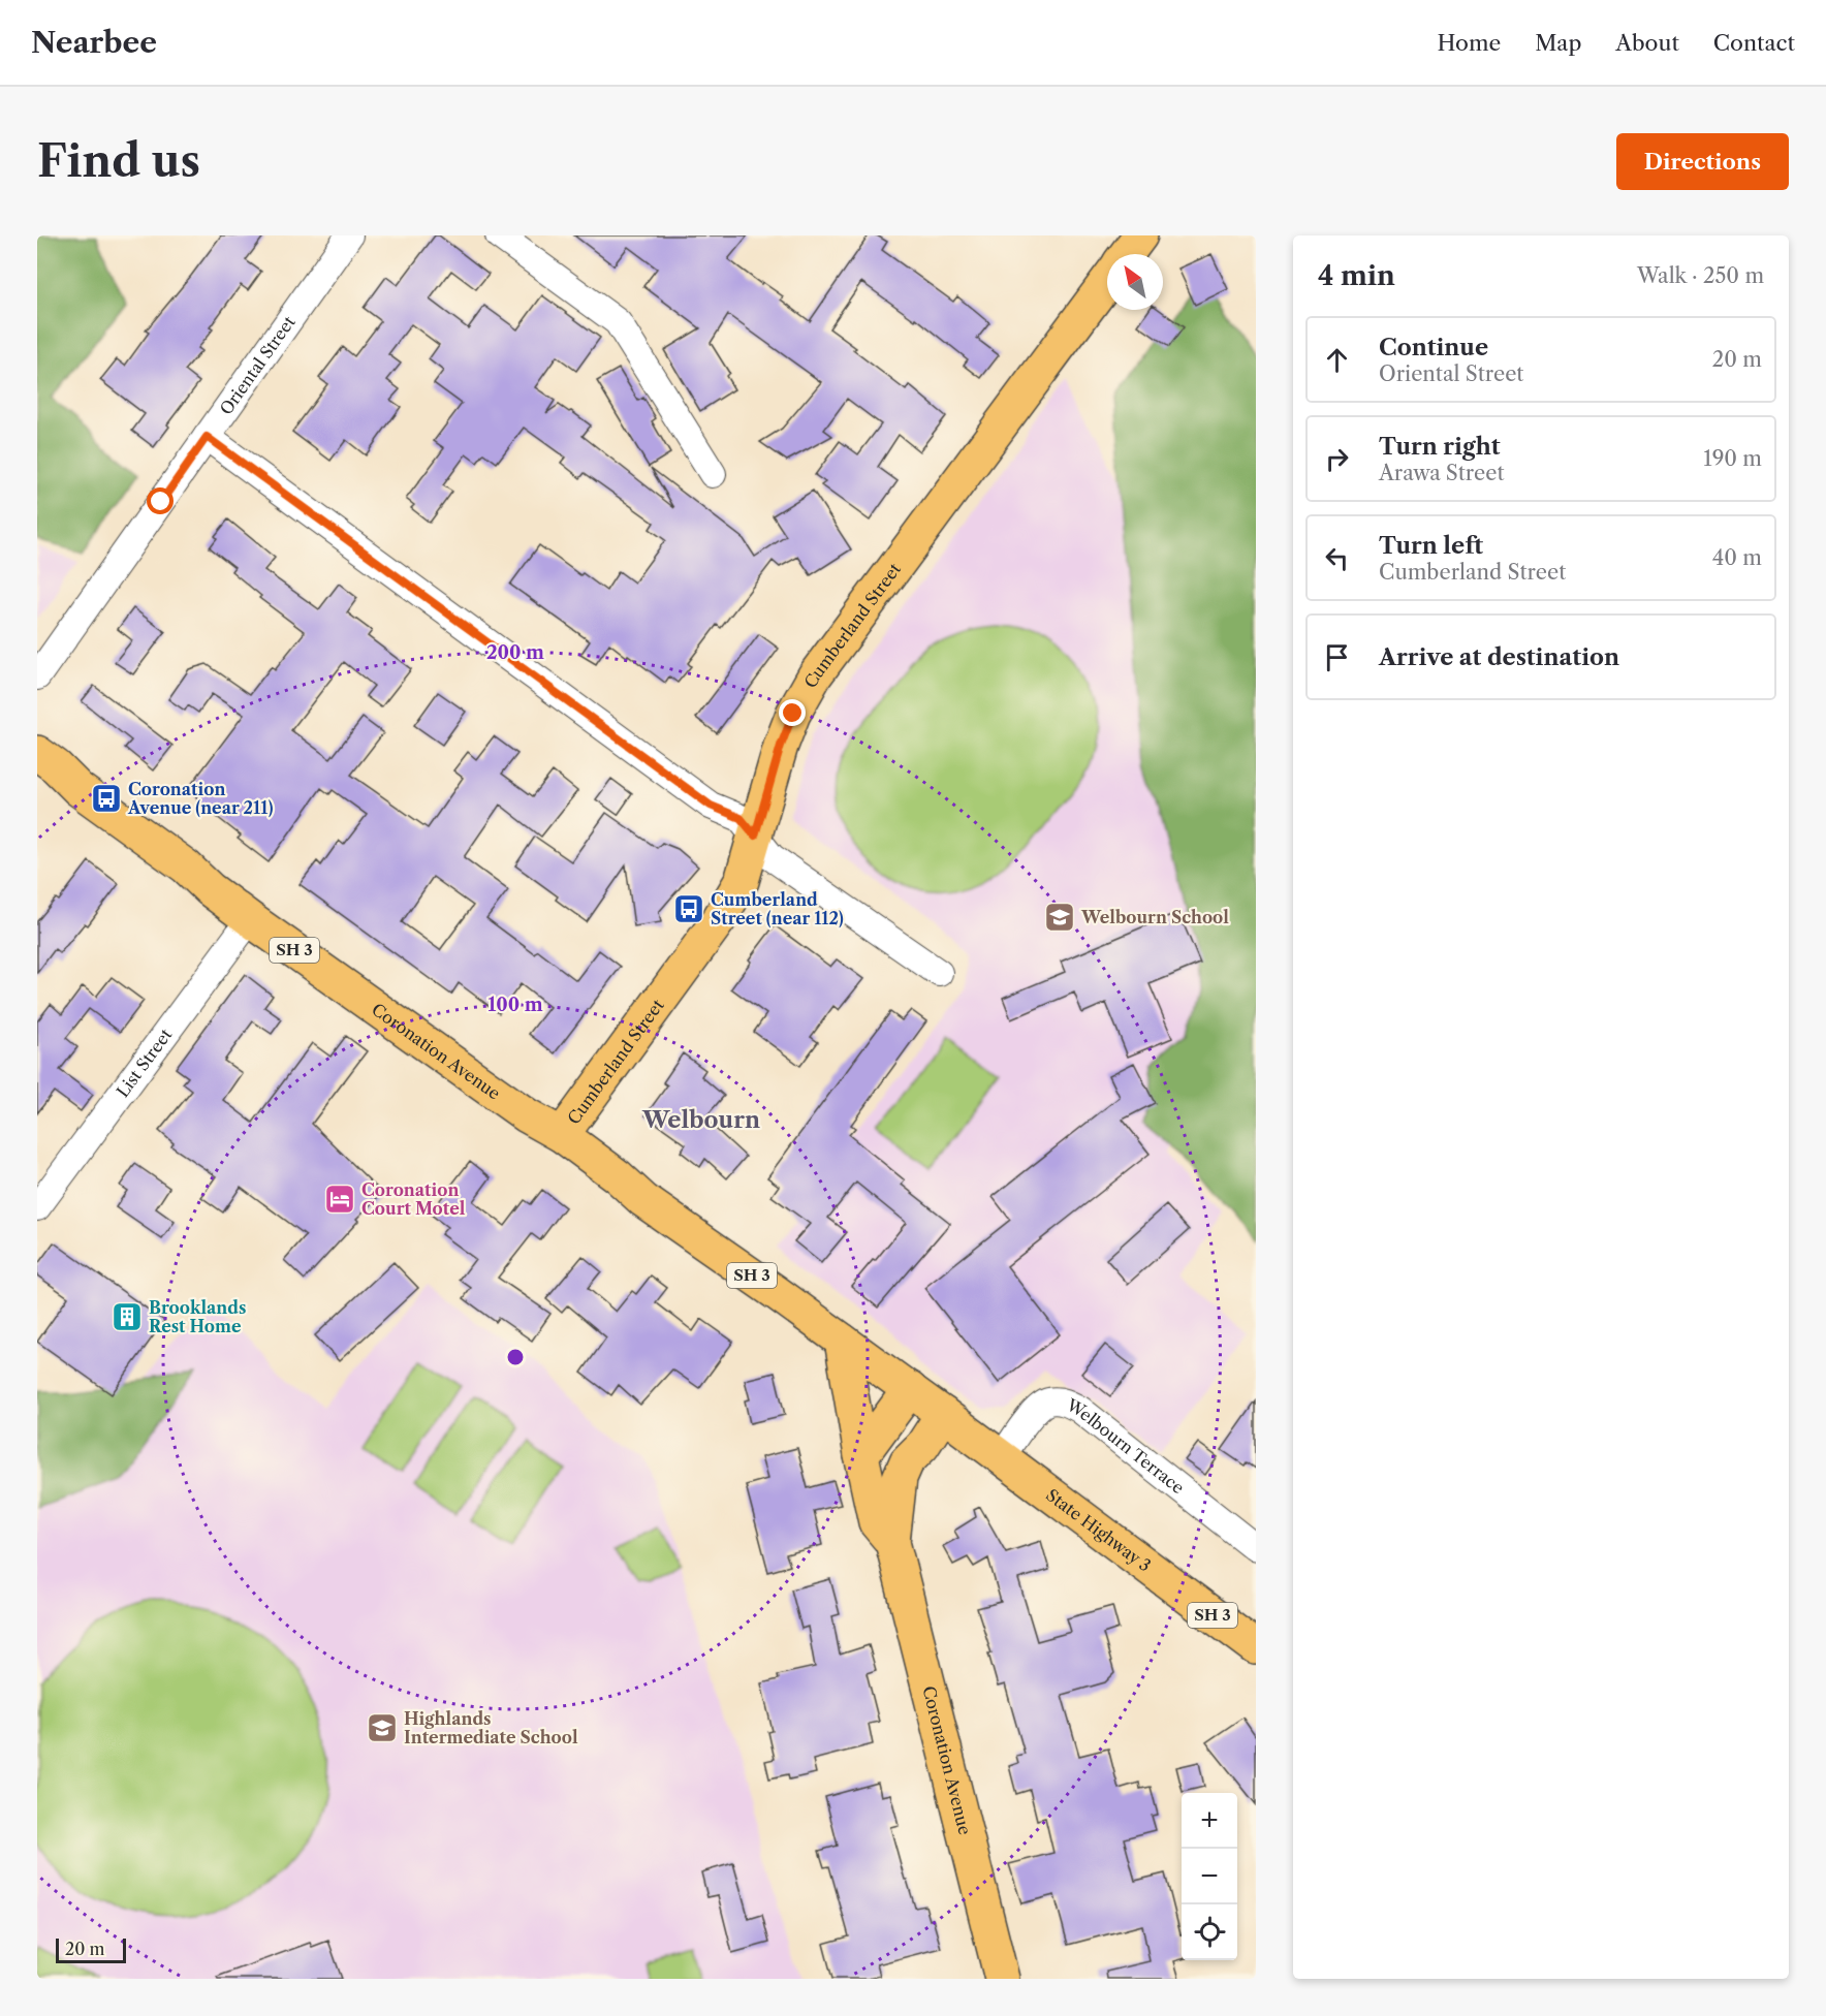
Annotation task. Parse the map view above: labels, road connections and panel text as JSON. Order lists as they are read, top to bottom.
{
  "streets": {
    "main road": [
      "Cumberland Street",
      "SH 3",
      "Coronation Avenue",
      "State Highway 3"
    ],
    "street": ["Oriental Street", "List Street", "Welbourn Terrace"]
  },
  "crossings": [
    ["Cumberland Street", "Coronation Avenue"],
    ["Coronation Avenue", "List Street"],
    ["Coronation Avenue", "State Highway 3"],
    ["Welbourn Terrace", "State Highway 3"]
  ],
  "districts": ["Welbourn"],
  "places": {
    "bus stop": ["Coronation Avenue (near 211)", "Cumberland Street (near 112)"],
    "school or university": ["Welbourn School", "Highlands Intermediate School"],
    "hotel": ["Coronation Court Motel"],
    "building": ["Brooklands Rest Home"]
  },
  "scale_bar": "20 m",
  "north": "top left",
  "page": {
    "header": "Nearbee",
    "nav": [
      "Home",
      "Map",
      "About",
      "Contact"
    ],
    "buttons": "Directions",
    "title": "Find us",
    "heading": ["4 min", "Walk · 250 m"],
    "list": [
      ["Continue", "Oriental Street", "20 m"],
      ["Turn right", "Arawa Street", "190 m"],
      ["Turn left", "Cumberland Street", "40 m"],
      "Arrive at destination"
    ],
    "map_buttons": ["+", "−"],
    "scale": "20 m"
  },
  "rings": ["200 m", "100 m"]
}
